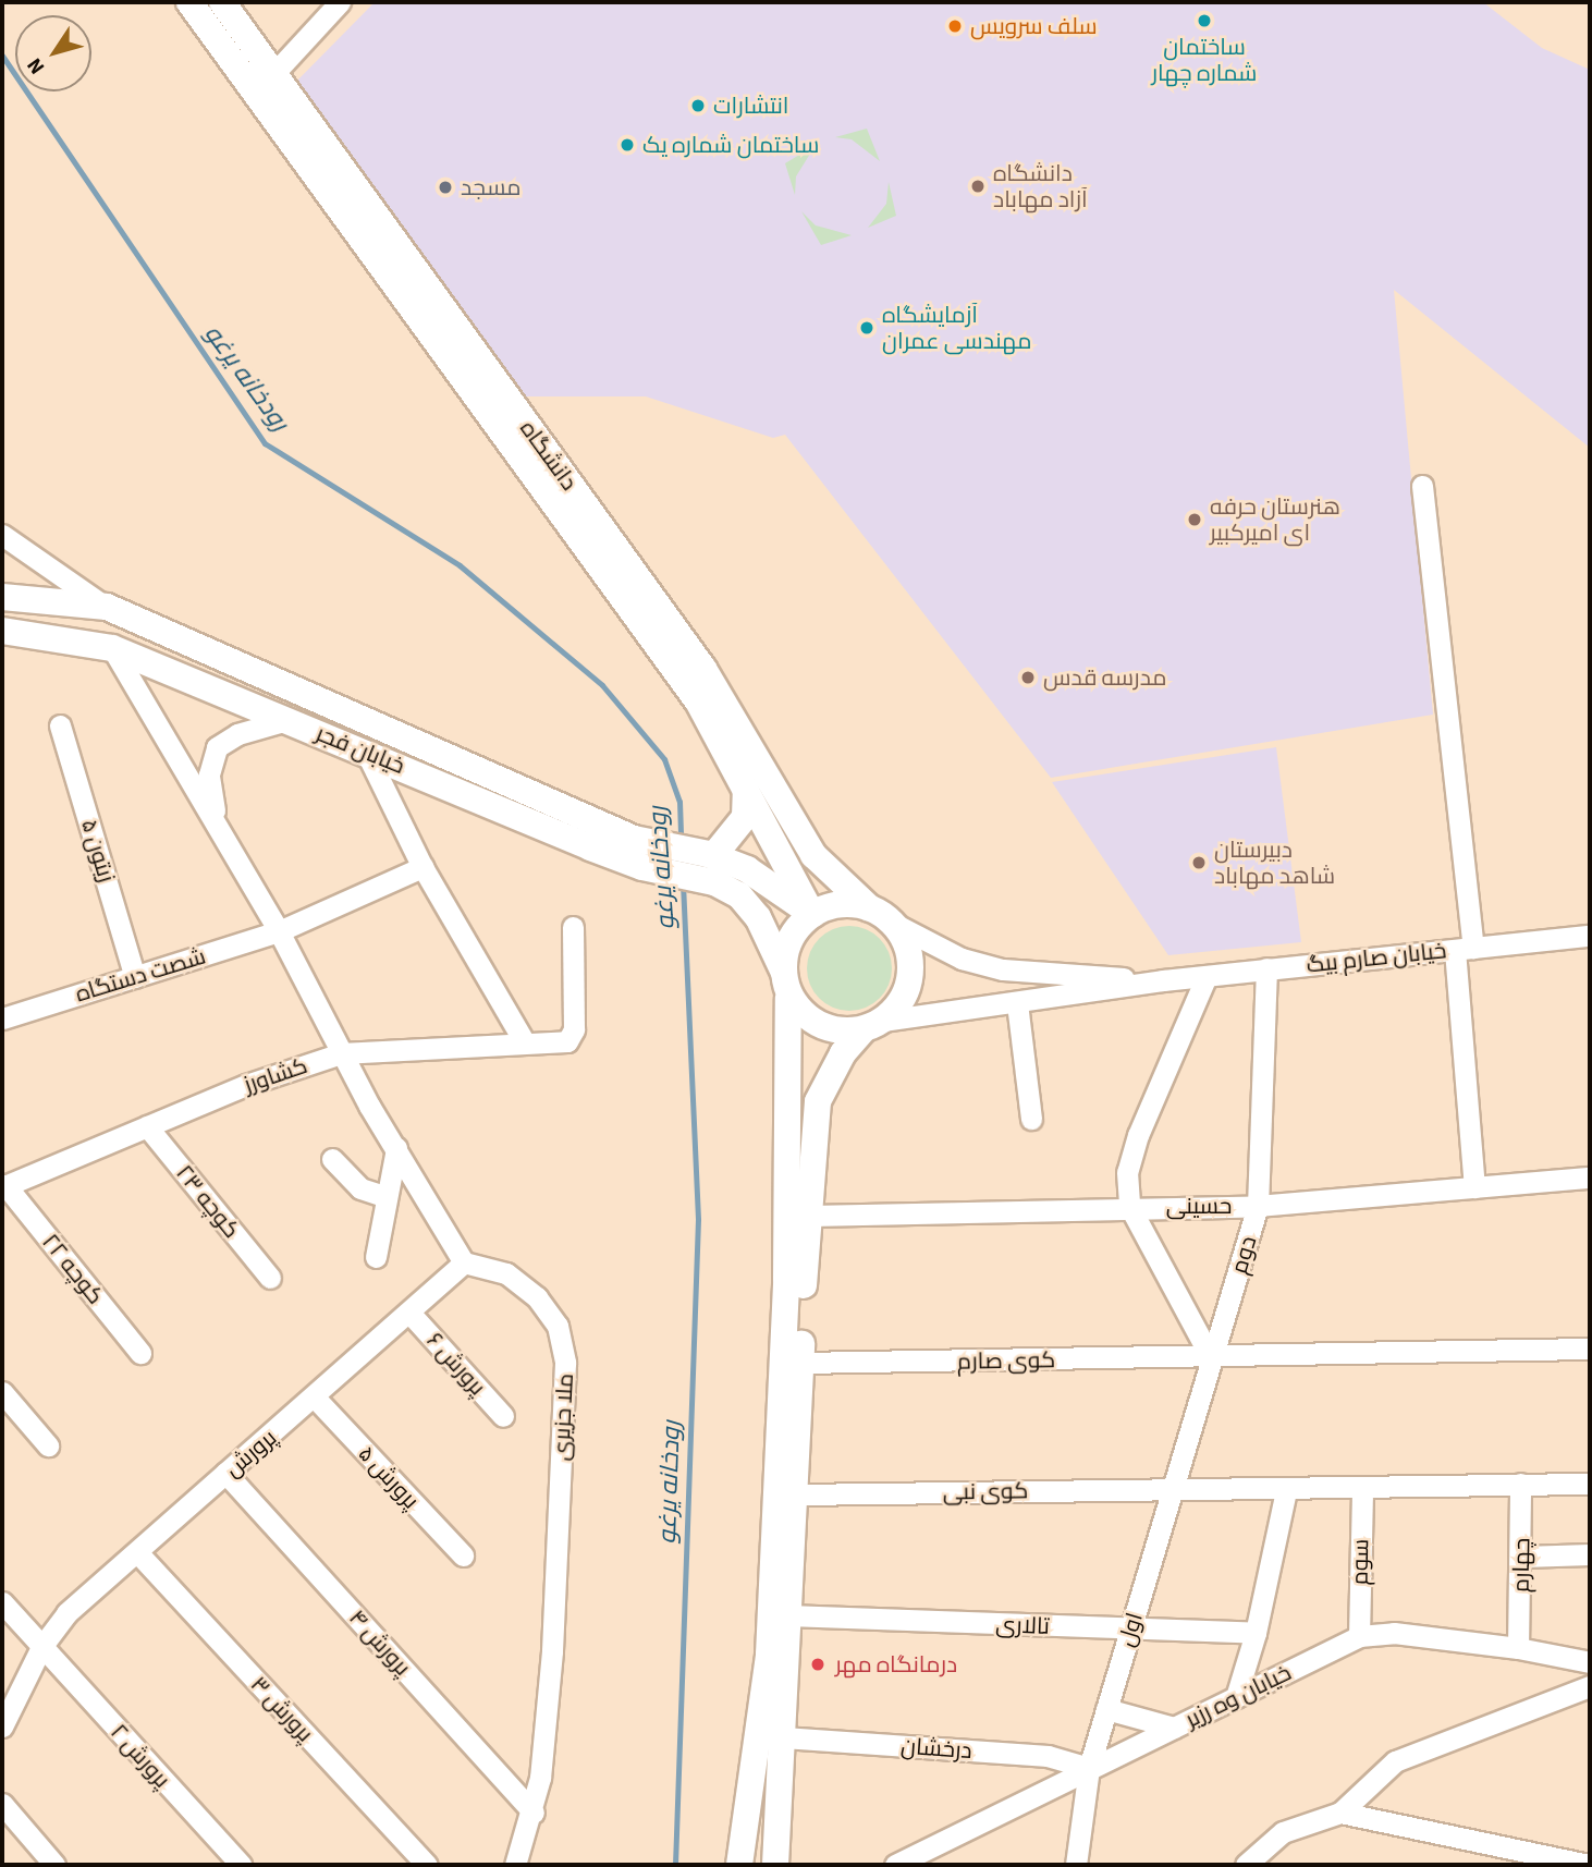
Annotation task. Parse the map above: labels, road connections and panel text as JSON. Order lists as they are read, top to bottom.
{
  "streets": {
    "main road": ["دانشگاه", "خیابان فجر"],
    "street": [
      "زیتون ۵",
      "خیابان صارم بیگ",
      "شصت دستگاه",
      "کشاورز",
      "کوچه ۲۳",
      "حسینی",
      "دوم",
      "کوچه ۲۲",
      "کوی صارم",
      "پرورش ۶",
      "ملا جزیری",
      "پرورش",
      "پرورش ۵",
      "کوی نبی",
      "سوم",
      "چهارم",
      "تالاری",
      "اول",
      "پرورش ۴",
      "خیابان وه رزیر",
      "پرورش ۳",
      "درخشان",
      "پرورش ۲"
    ]
  },
  "crossings": [
    ["دانشگاه", "خیابان صارم بیگ"],
    ["زیتون ۵", "شصت دستگاه"],
    ["خیابان صارم بیگ", "دوم"],
    ["کشاورز", "کوچه ۲۳"],
    ["کشاورز", "کوچه ۲۲"],
    ["حسینی", "دوم"],
    ["دوم", "کوی صارم"],
    ["دوم", "کوی نبی"],
    ["دوم", "اول"],
    ["پرورش ۶", "پرورش"],
    ["ملا جزیری", "پرورش"],
    ["ملا جزیری", "پرورش ۴"],
    ["پرورش", "پرورش ۵"],
    ["پرورش", "پرورش ۴"],
    ["پرورش", "پرورش ۳"],
    ["پرورش", "پرورش ۲"],
    ["کوی نبی", "سوم"],
    ["کوی نبی", "چهارم"],
    ["کوی نبی", "اول"],
    ["سوم", "خیابان وه رزیر"],
    ["چهارم", "خیابان وه رزیر"],
    ["تالاری", "اول"],
    ["اول", "خیابان وه رزیر"],
    ["اول", "درخشان"],
    ["خیابان وه رزیر", "درخشان"]
  ],
  "water": ["رودخانه یرغو"],
  "places": [
    "ساختمان شماره چهار",
    "سلف سرویس",
    "انتشارات",
    "ساختمان شماره یک",
    "دانشگاه آزاد مهاباد",
    "مسجد",
    "آزمایشگاه مهندسی عمران",
    "هنرستان حرفه ای امیرکبیر",
    "مدرسه قدس",
    "دبیرستان شاهد مهاباد",
    "درمانگاه مهر"
  ],
  "north": "bottom left"
}
